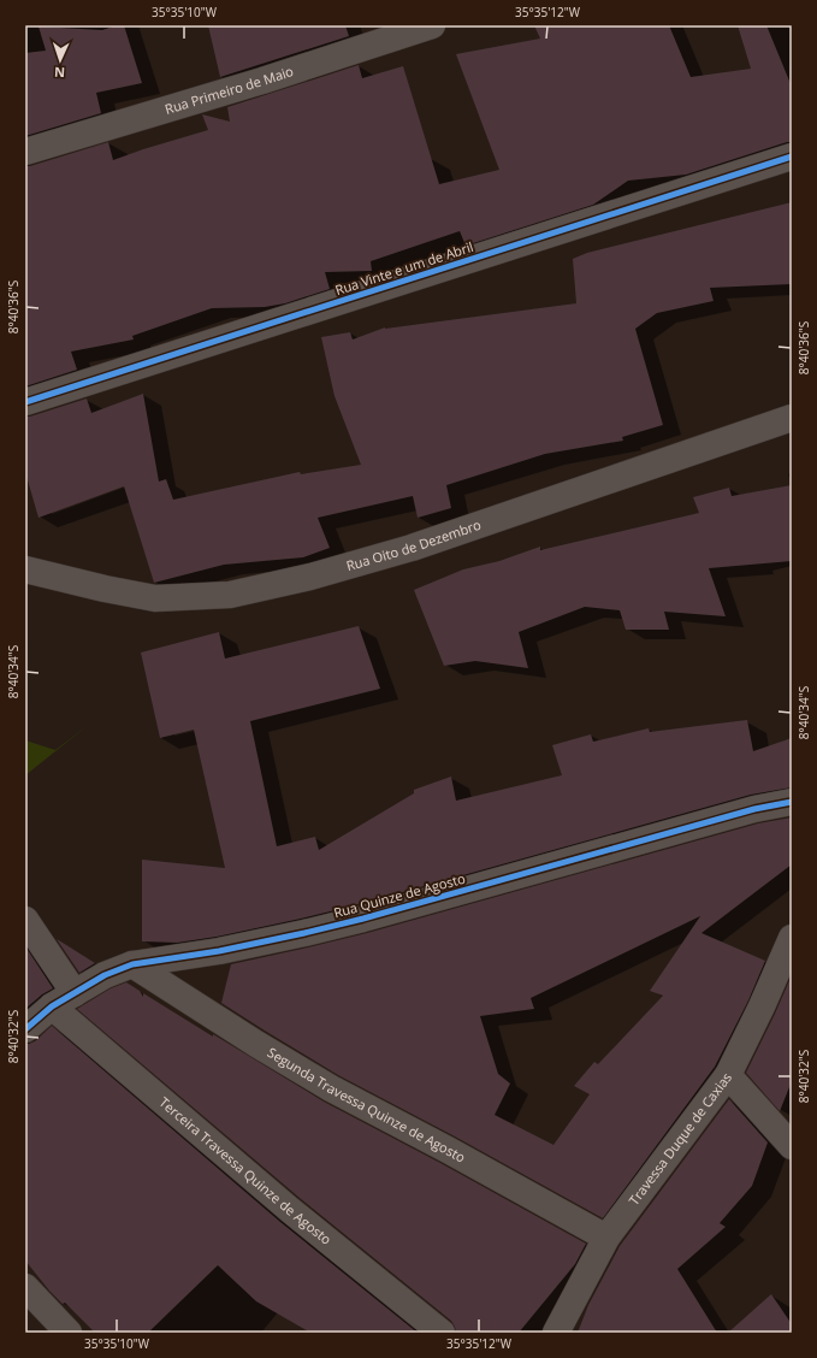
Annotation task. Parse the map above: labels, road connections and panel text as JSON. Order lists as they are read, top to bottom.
{
  "streets": {
    "street": [
      "Rua Primeiro de Maio",
      "Rua Vinte e um de Abril",
      "Rua Oito de Dezembro",
      "Rua Quinze de Agosto",
      "Segunda Travessa Quinze de Agosto",
      "Travessa Duque de Caxias",
      "Terceira Travessa Quinze de Agosto"
    ]
  },
  "crossings": [
    ["Rua Quinze de Agosto", "Segunda Travessa Quinze de Agosto"],
    ["Rua Quinze de Agosto", "Terceira Travessa Quinze de Agosto"],
    ["Segunda Travessa Quinze de Agosto", "Travessa Duque de Caxias"]
  ],
  "north": "bottom",
  "coordinates": [
    "35°35'10\"W",
    "35°35'12\"W",
    "8°40'36\"S",
    "8°40'34\"S",
    "8°40'32\"S"
  ]
}
